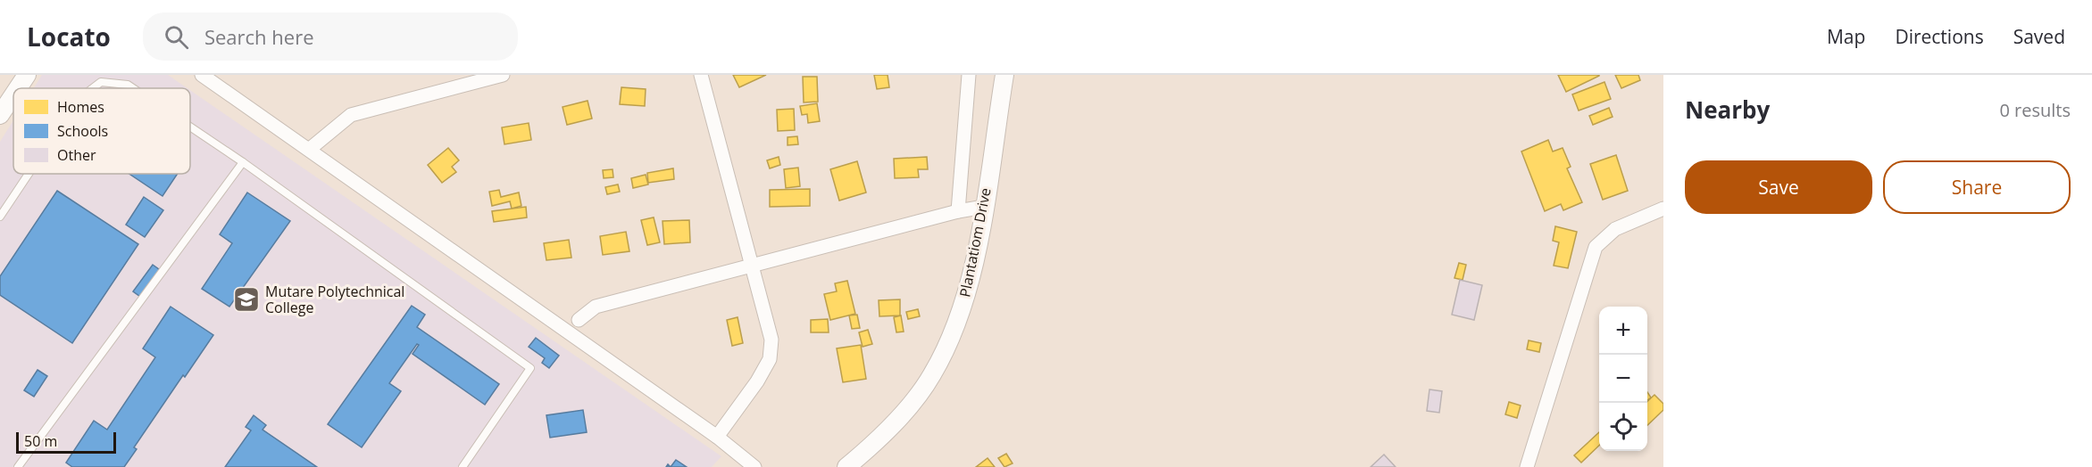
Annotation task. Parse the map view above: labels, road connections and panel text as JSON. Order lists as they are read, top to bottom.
{
  "streets": {
    "street": ["Plantatiom Drive"]
  },
  "places": {
    "school or university": ["Mutare Polytechnical College"]
  },
  "legend": ["Homes", "Schools", "Other"],
  "scale_bar": "50 m",
  "page": {
    "header": "Locato",
    "search": "Search here",
    "nav": ["Map", "Directions", "Saved"],
    "heading": ["Nearby", "0 results"],
    "buttons": ["Save", "Share"],
    "map_buttons": ["+", "−"],
    "scale": "50 m"
  }
}
